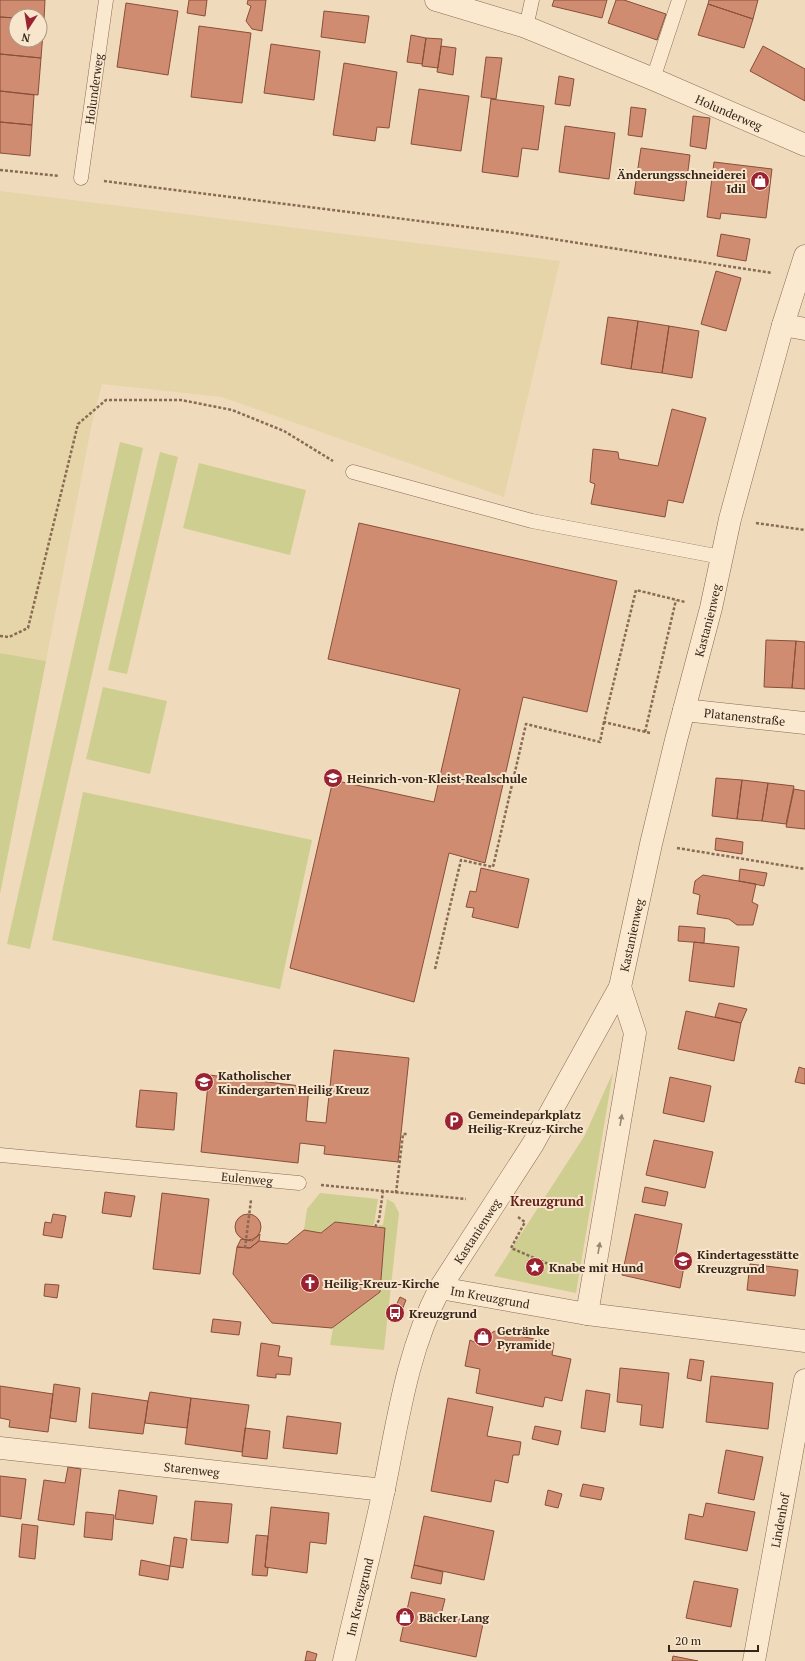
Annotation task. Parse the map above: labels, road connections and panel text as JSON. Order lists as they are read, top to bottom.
{
  "streets": {
    "street": [
      "Holunderweg",
      "Kastanienweg",
      "Platanenstraße",
      "Im Kreuzgrund",
      "Starenweg",
      "Lindenhof"
    ],
    "lane": ["Eulenweg"]
  },
  "crossings": [
    ["Kastanienweg", "Platanenstraße"],
    ["Kastanienweg", "Im Kreuzgrund"],
    ["Im Kreuzgrund", "Starenweg"]
  ],
  "districts": ["Kreuzgrund"],
  "places": {
    "shop": ["Änderungsschneiderei Idil", "Getränke Pyramide", "Bäcker Lang"],
    "school or university": ["Heinrich-von-Kleist-Realschule", "Katholischer Kindergarten Heilig Kreuz", "Kindertagesstätte Kreuzgrund"],
    "parking": ["Gemeindeparkplatz Heilig-Kreuz-Kirche"],
    "place": ["Knabe mit Hund"],
    "church": ["Heilig-Kreuz-Kirche"],
    "bus stop": ["Kreuzgrund"]
  },
  "scale_bar": "20 m",
  "north": "bottom"
}
